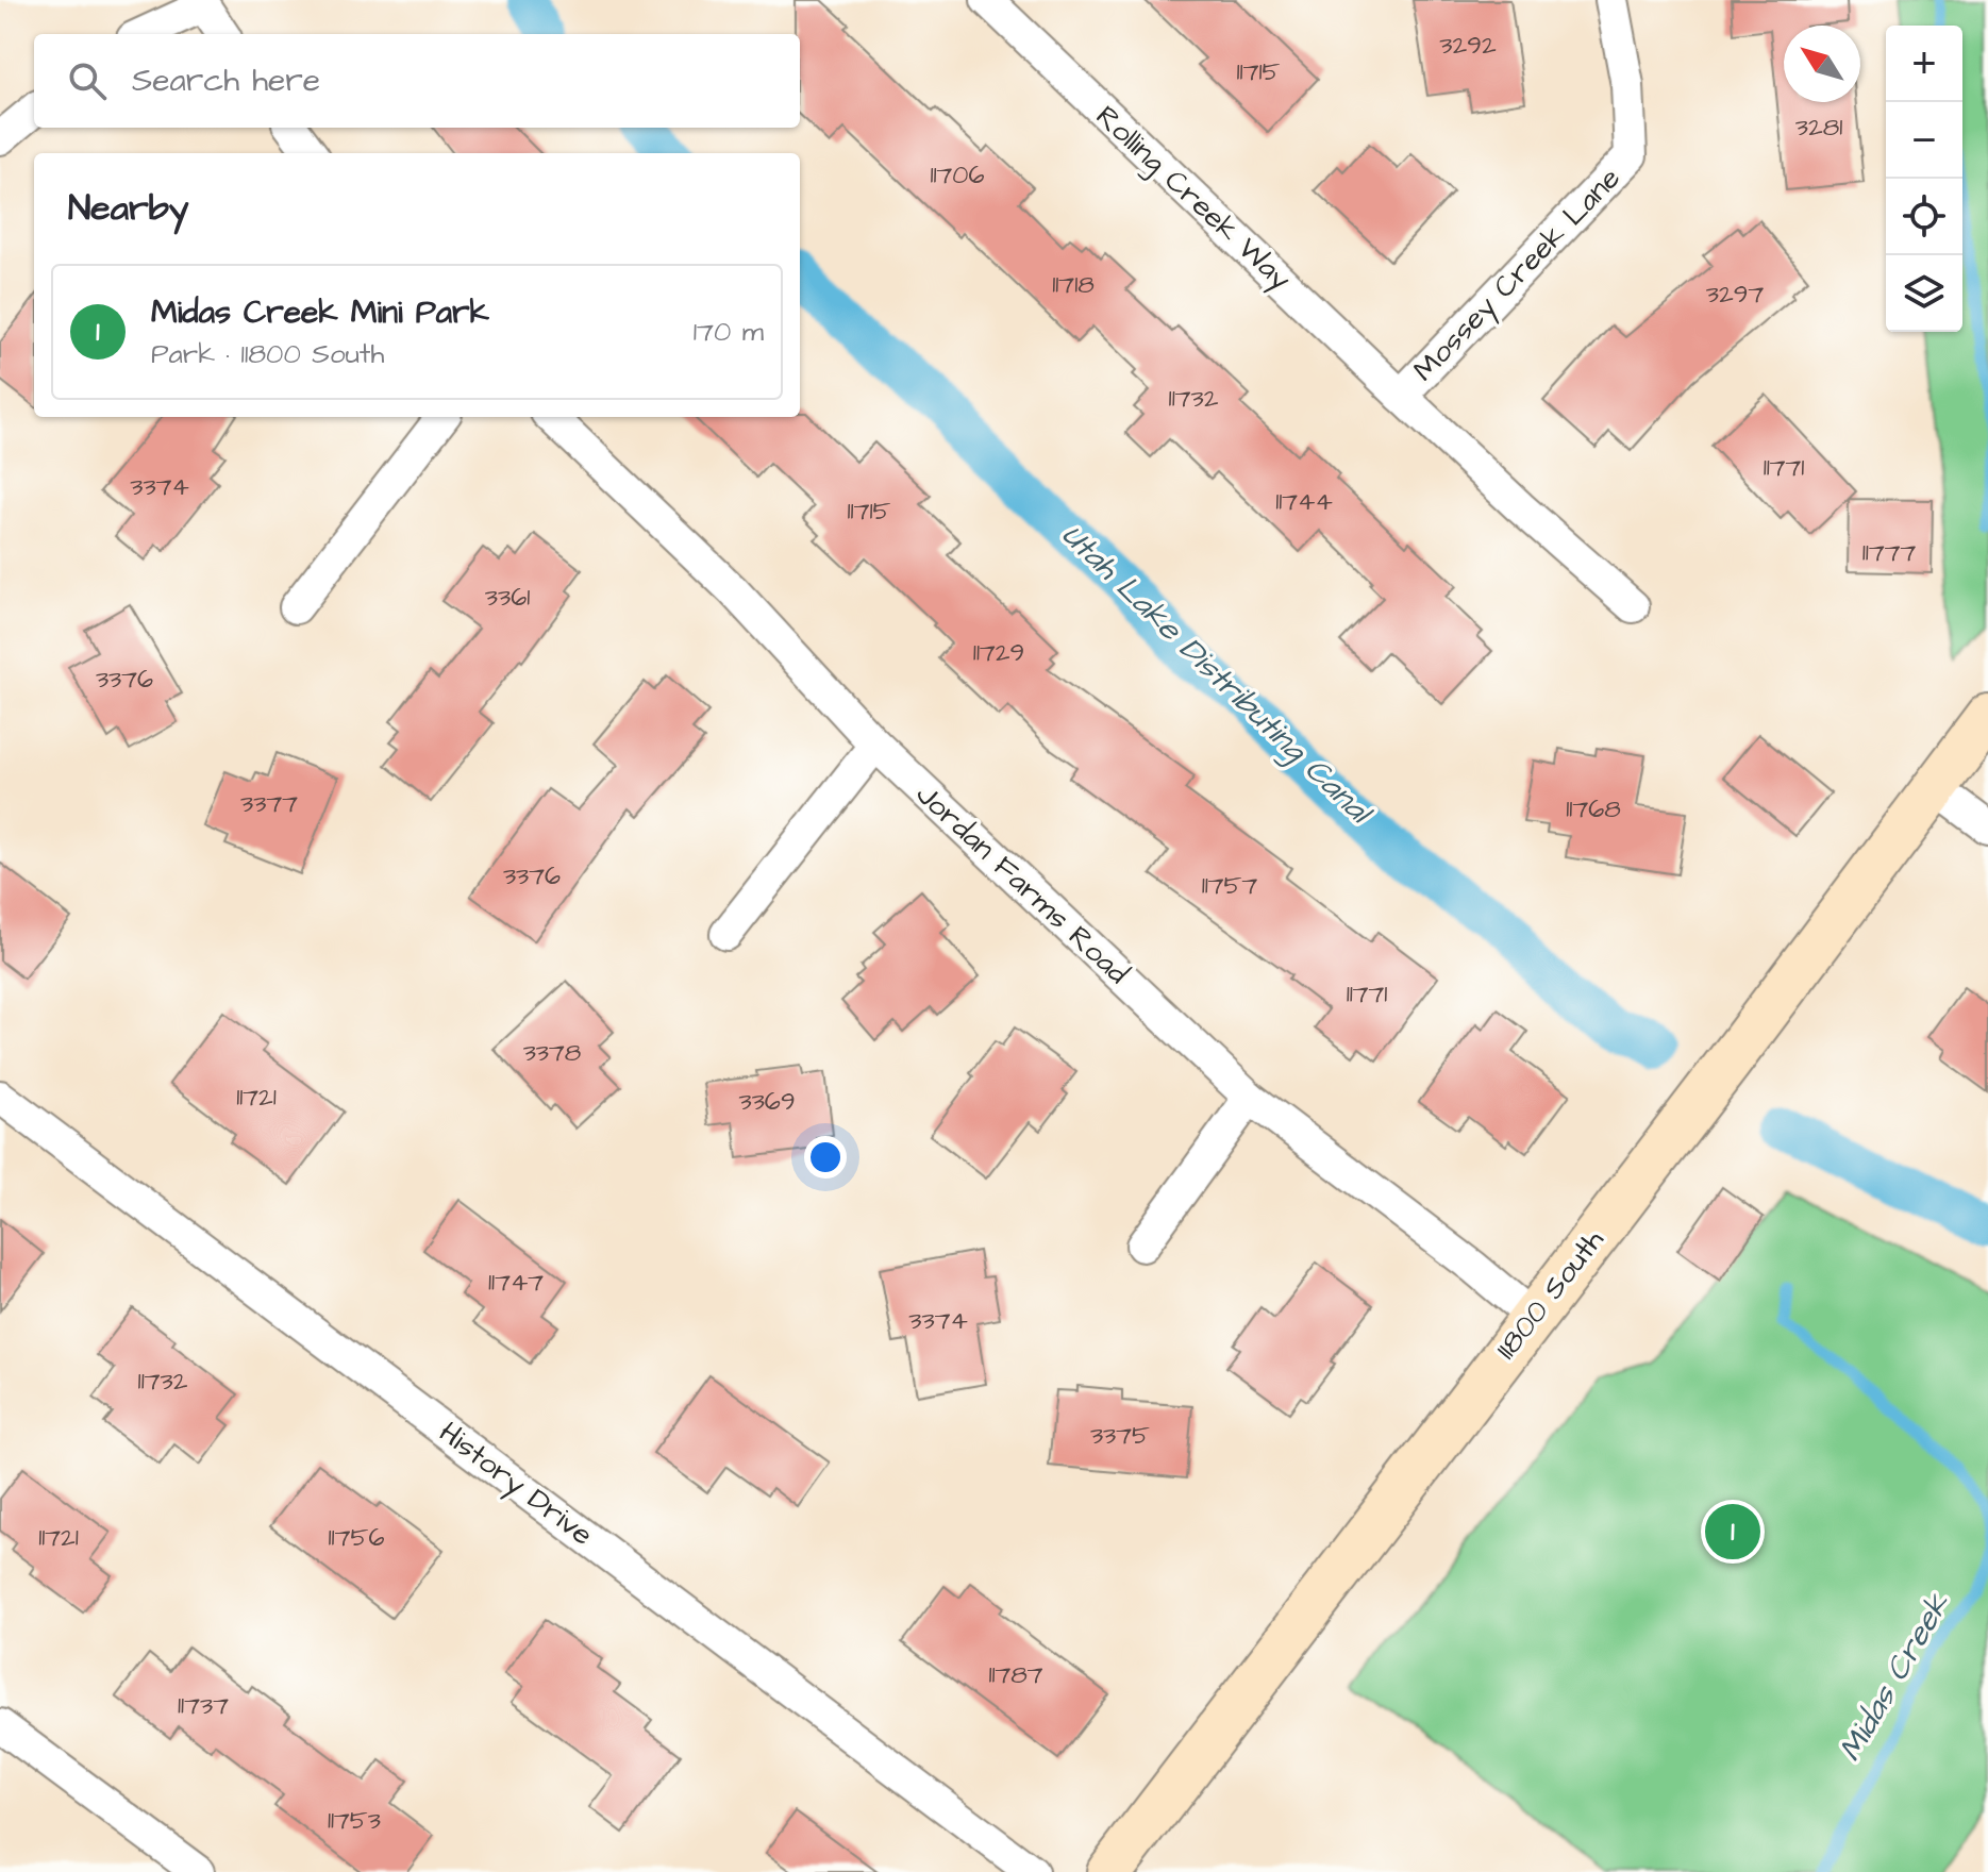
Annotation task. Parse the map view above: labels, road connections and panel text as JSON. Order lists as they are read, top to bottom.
{
  "streets": {
    "main road": ["11800 South"],
    "street": [
      "Rolling Creek Way",
      "Mossey Creek Lane",
      "Jordan Farms Road",
      "History Drive"
    ]
  },
  "crossings": [
    ["Rolling Creek Way", "Mossey Creek Lane"],
    ["Jordan Farms Road", "11800 South"]
  ],
  "water": ["Utah Lake Distributing Canal", "Midas Creek"],
  "house_numbers": [
    "3292",
    "11715",
    "3281",
    "11706",
    "11718",
    "3297",
    "11732",
    "11771",
    "3374",
    "11744",
    "11715",
    "11777",
    "3361",
    "11729",
    "3376",
    "3377",
    "11768",
    "3376",
    "11757",
    "11771",
    "3378",
    "11721",
    "3369",
    "11747",
    "3374",
    "11732",
    "3375",
    "11721",
    "11756",
    "11787",
    "11737",
    "11753"
  ],
  "north": "top left",
  "page": {
    "map_buttons": ["+", "−"],
    "search": "Search here",
    "heading": "Nearby",
    "list": [
      {
        "mark": "1",
        "name": "Midas Creek Mini Park",
        "note": "Park · 11800 South",
        "value": "170 m"
      }
    ],
    "pins": "1"
  }
}
